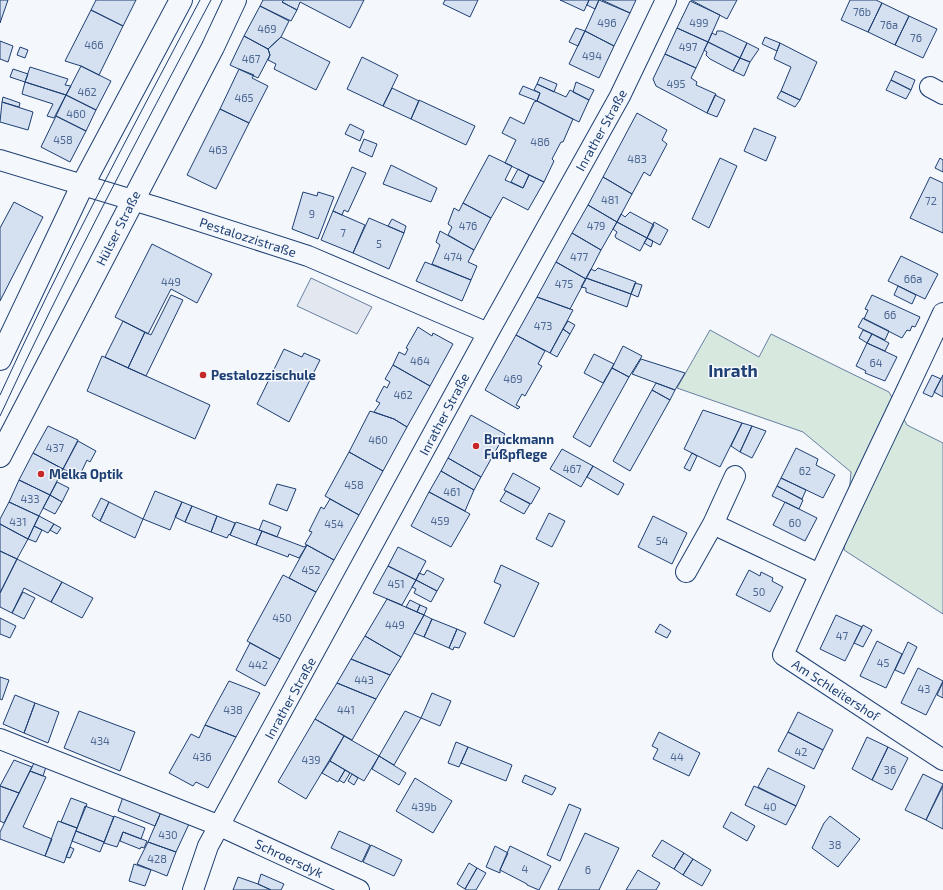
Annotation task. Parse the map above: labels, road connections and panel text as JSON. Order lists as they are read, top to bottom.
{
  "streets": {
    "street": [
      "Inrather Straße",
      "Hülser Straße",
      "Pestalozzistraße",
      "Am Schleitershof",
      "Schroersdyk"
    ]
  },
  "crossings": [
    ["Inrather Straße", "Pestalozzistraße"],
    ["Inrather Straße", "Schroersdyk"],
    ["Hülser Straße", "Pestalozzistraße"]
  ],
  "districts": ["Inrath"],
  "places": ["Pestalozzischule", "Bruckmann Fußpflege", "Melka Optik"],
  "house_numbers": [
    "76b",
    "496",
    "499",
    "76a",
    "469",
    "76",
    "466",
    "497",
    "494",
    "467",
    "495",
    "462",
    "465",
    "460",
    "458",
    "486",
    "463",
    "483",
    "481",
    "72",
    "9",
    "476",
    "479",
    "7",
    "5",
    "474",
    "477",
    "66a",
    "449",
    "475",
    "66",
    "473",
    "464",
    "64",
    "469",
    "462",
    "460",
    "437",
    "467",
    "62",
    "458",
    "461",
    "433",
    "459",
    "431",
    "60",
    "454",
    "54",
    "452",
    "451",
    "50",
    "450",
    "449",
    "47",
    "45",
    "442",
    "443",
    "43",
    "438",
    "441",
    "434",
    "42",
    "436",
    "44",
    "439",
    "36",
    "439b",
    "40",
    "430",
    "38",
    "428",
    "4",
    "6"
  ]
}
